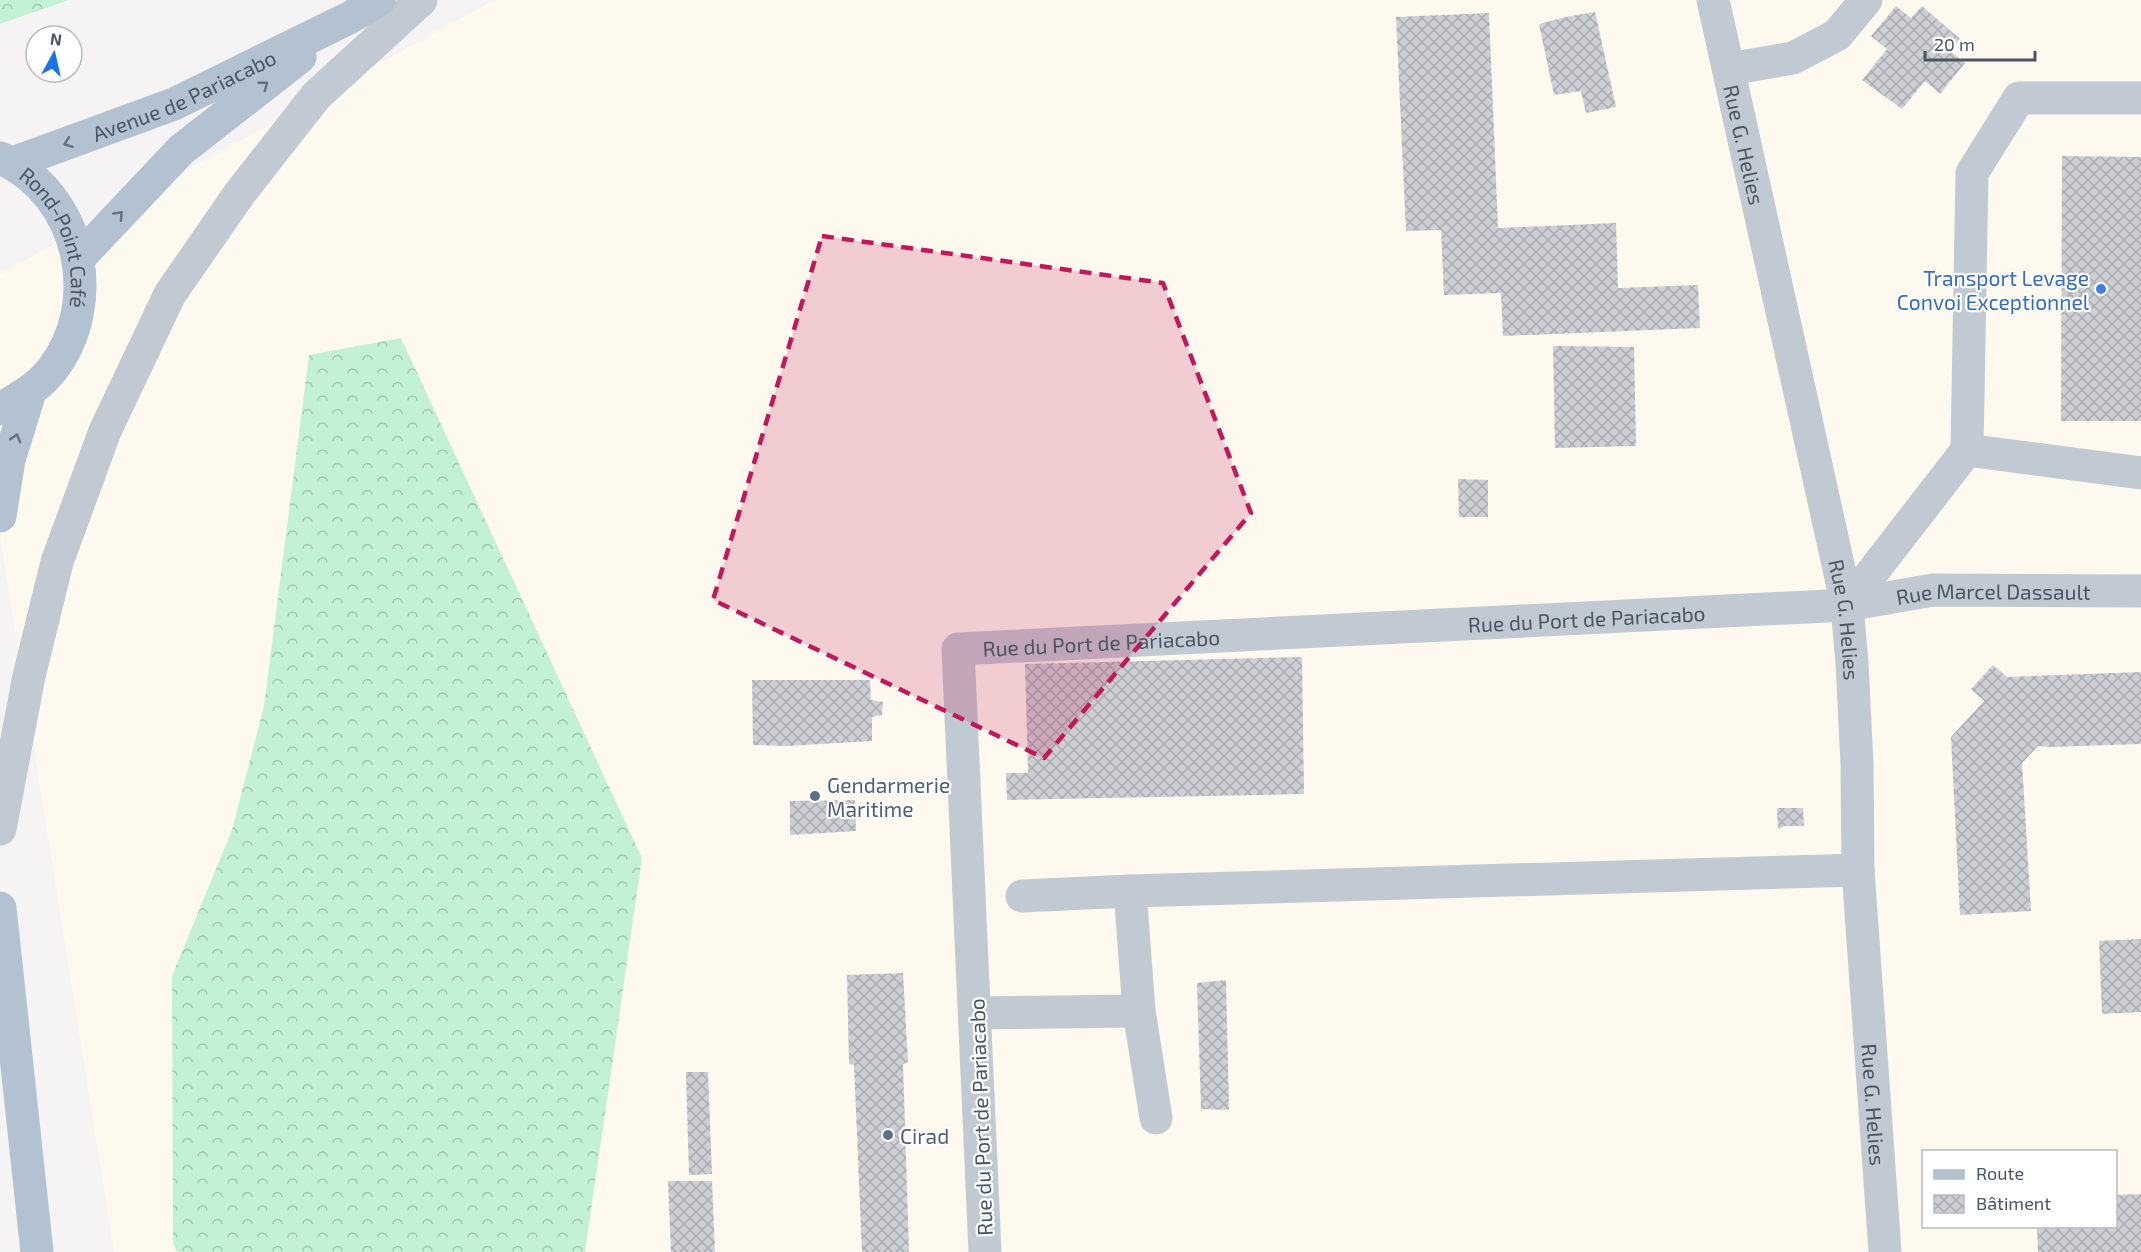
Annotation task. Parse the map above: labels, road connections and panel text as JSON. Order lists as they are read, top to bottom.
{
  "streets": {
    "main road": ["Avenue de Pariacabo", "Rond-Point Café"],
    "lane": ["Rue G. Helies", "Rue Marcel Dassault", "Rue du Port de Pariacabo"]
  },
  "crossings": [
    ["Avenue de Pariacabo", "Rond-Point Café"],
    ["Rue G. Helies", "Rue Marcel Dassault"],
    ["Rue G. Helies", "Rue du Port de Pariacabo"],
    ["Rue Marcel Dassault", "Rue du Port de Pariacabo"]
  ],
  "places": ["Transport Levage Convoi Exceptionnel", "Gendarmerie Maritime", "Cirad"],
  "legend": ["Route", "Bâtiment"],
  "scale_bar": "20 m",
  "north": "top"
}
